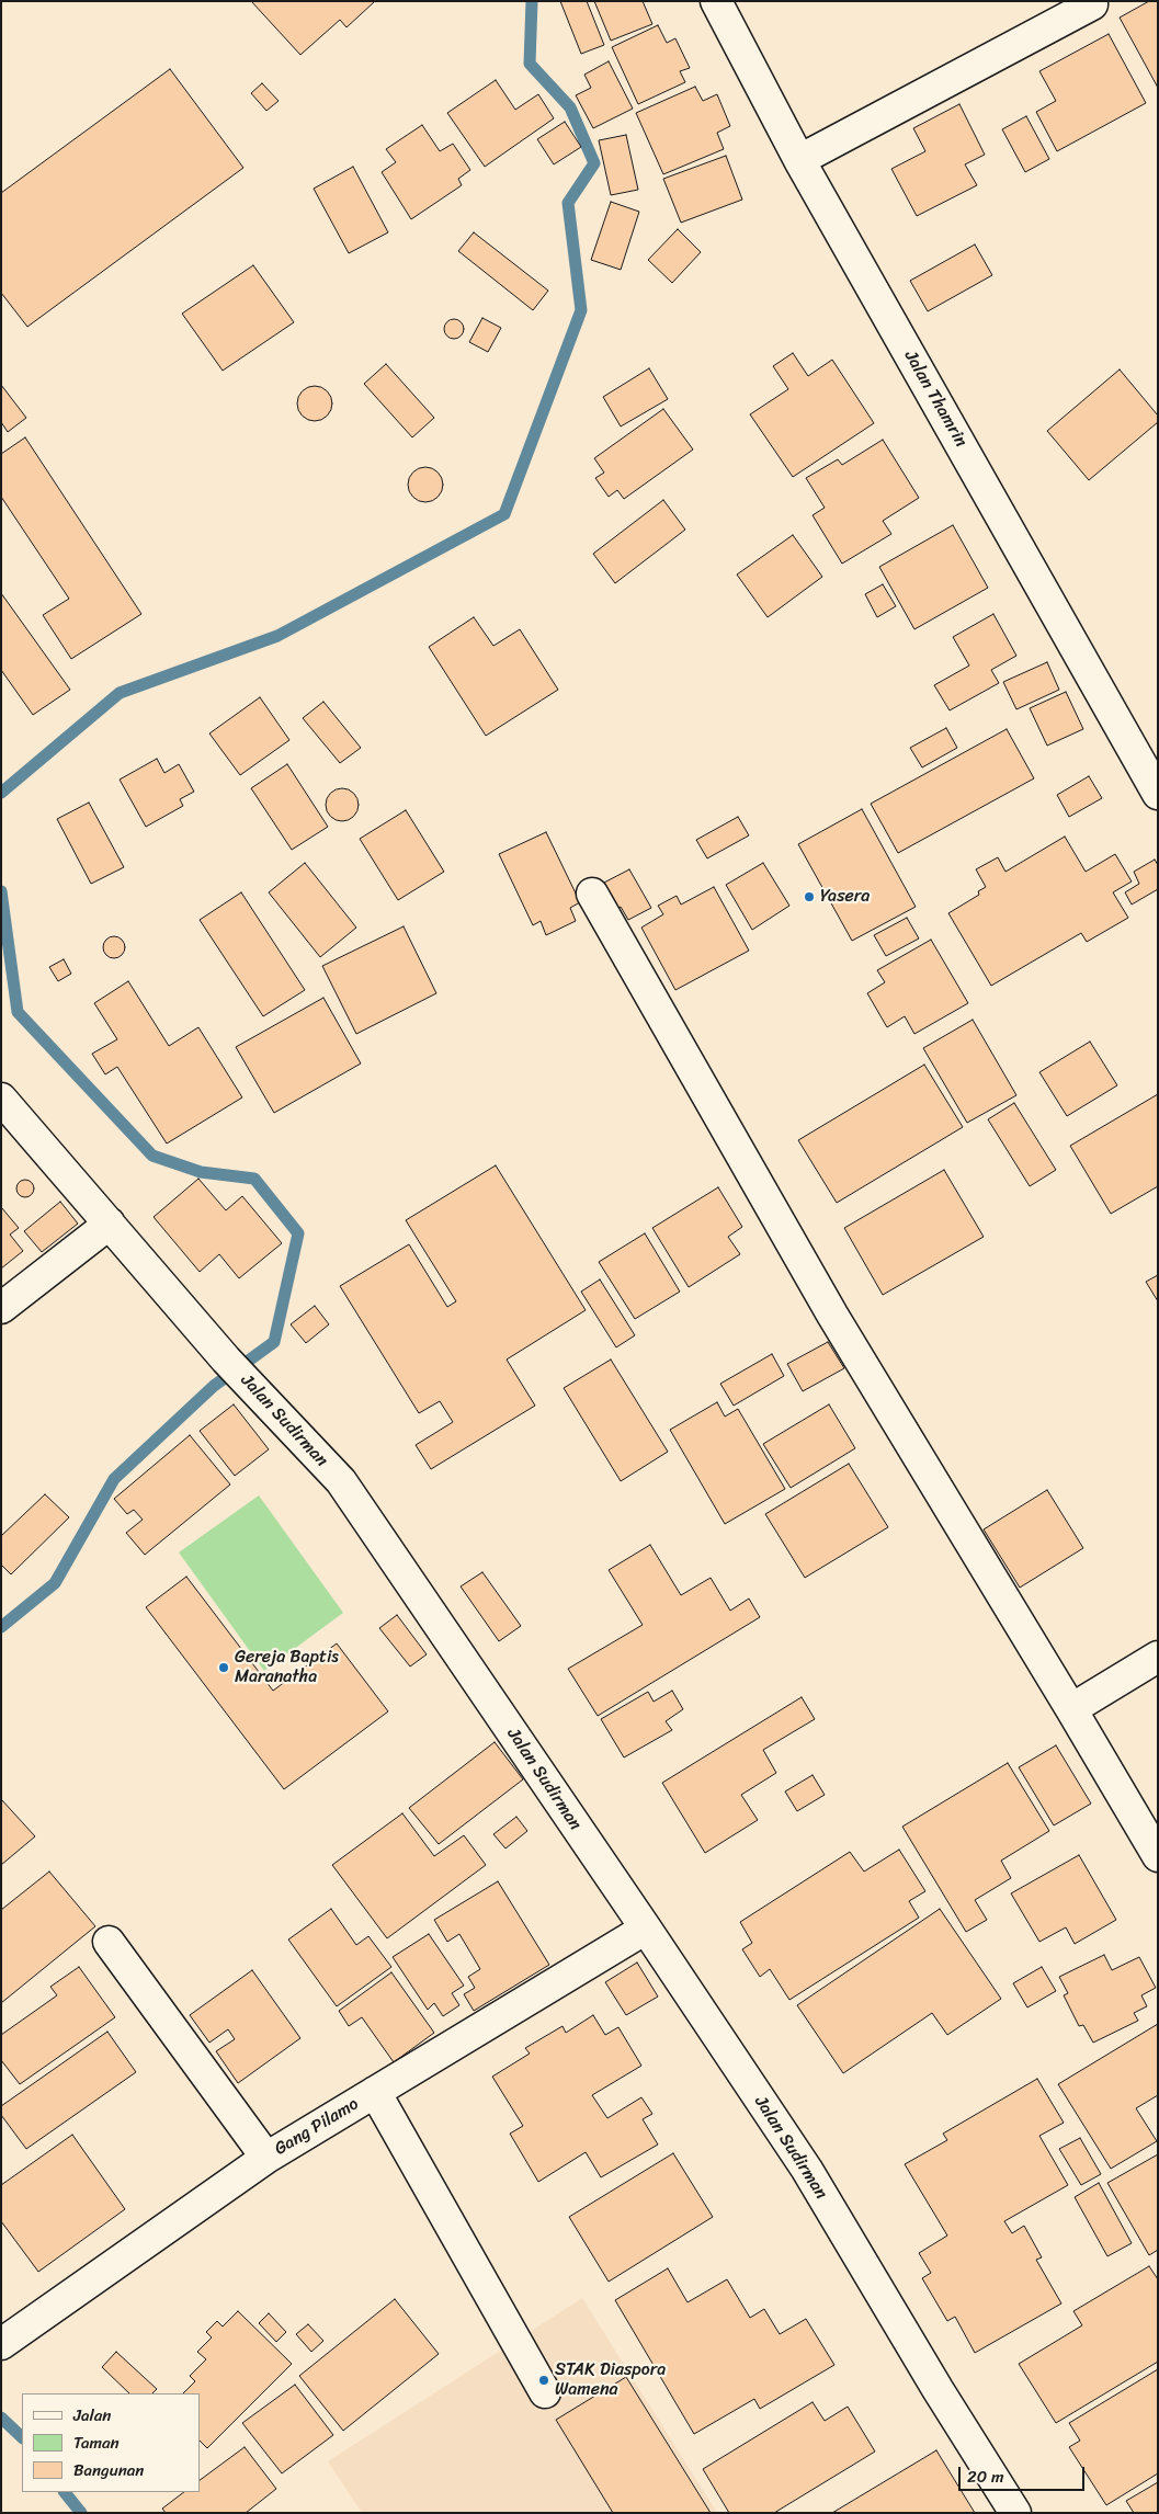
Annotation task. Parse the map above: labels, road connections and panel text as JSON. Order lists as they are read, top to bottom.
{
  "streets": {
    "street": ["Jalan Thamrin", "Jalan Sudirman", "Gang Pilamo"]
  },
  "crossings": [
    ["Jalan Sudirman", "Gang Pilamo"]
  ],
  "places": ["Yasera", "Gereja Baptis Maranatha", "STAK Diaspora Wamena"],
  "legend": ["Jalan", "Taman", "Bangunan"],
  "scale_bar": "20 m"
}
